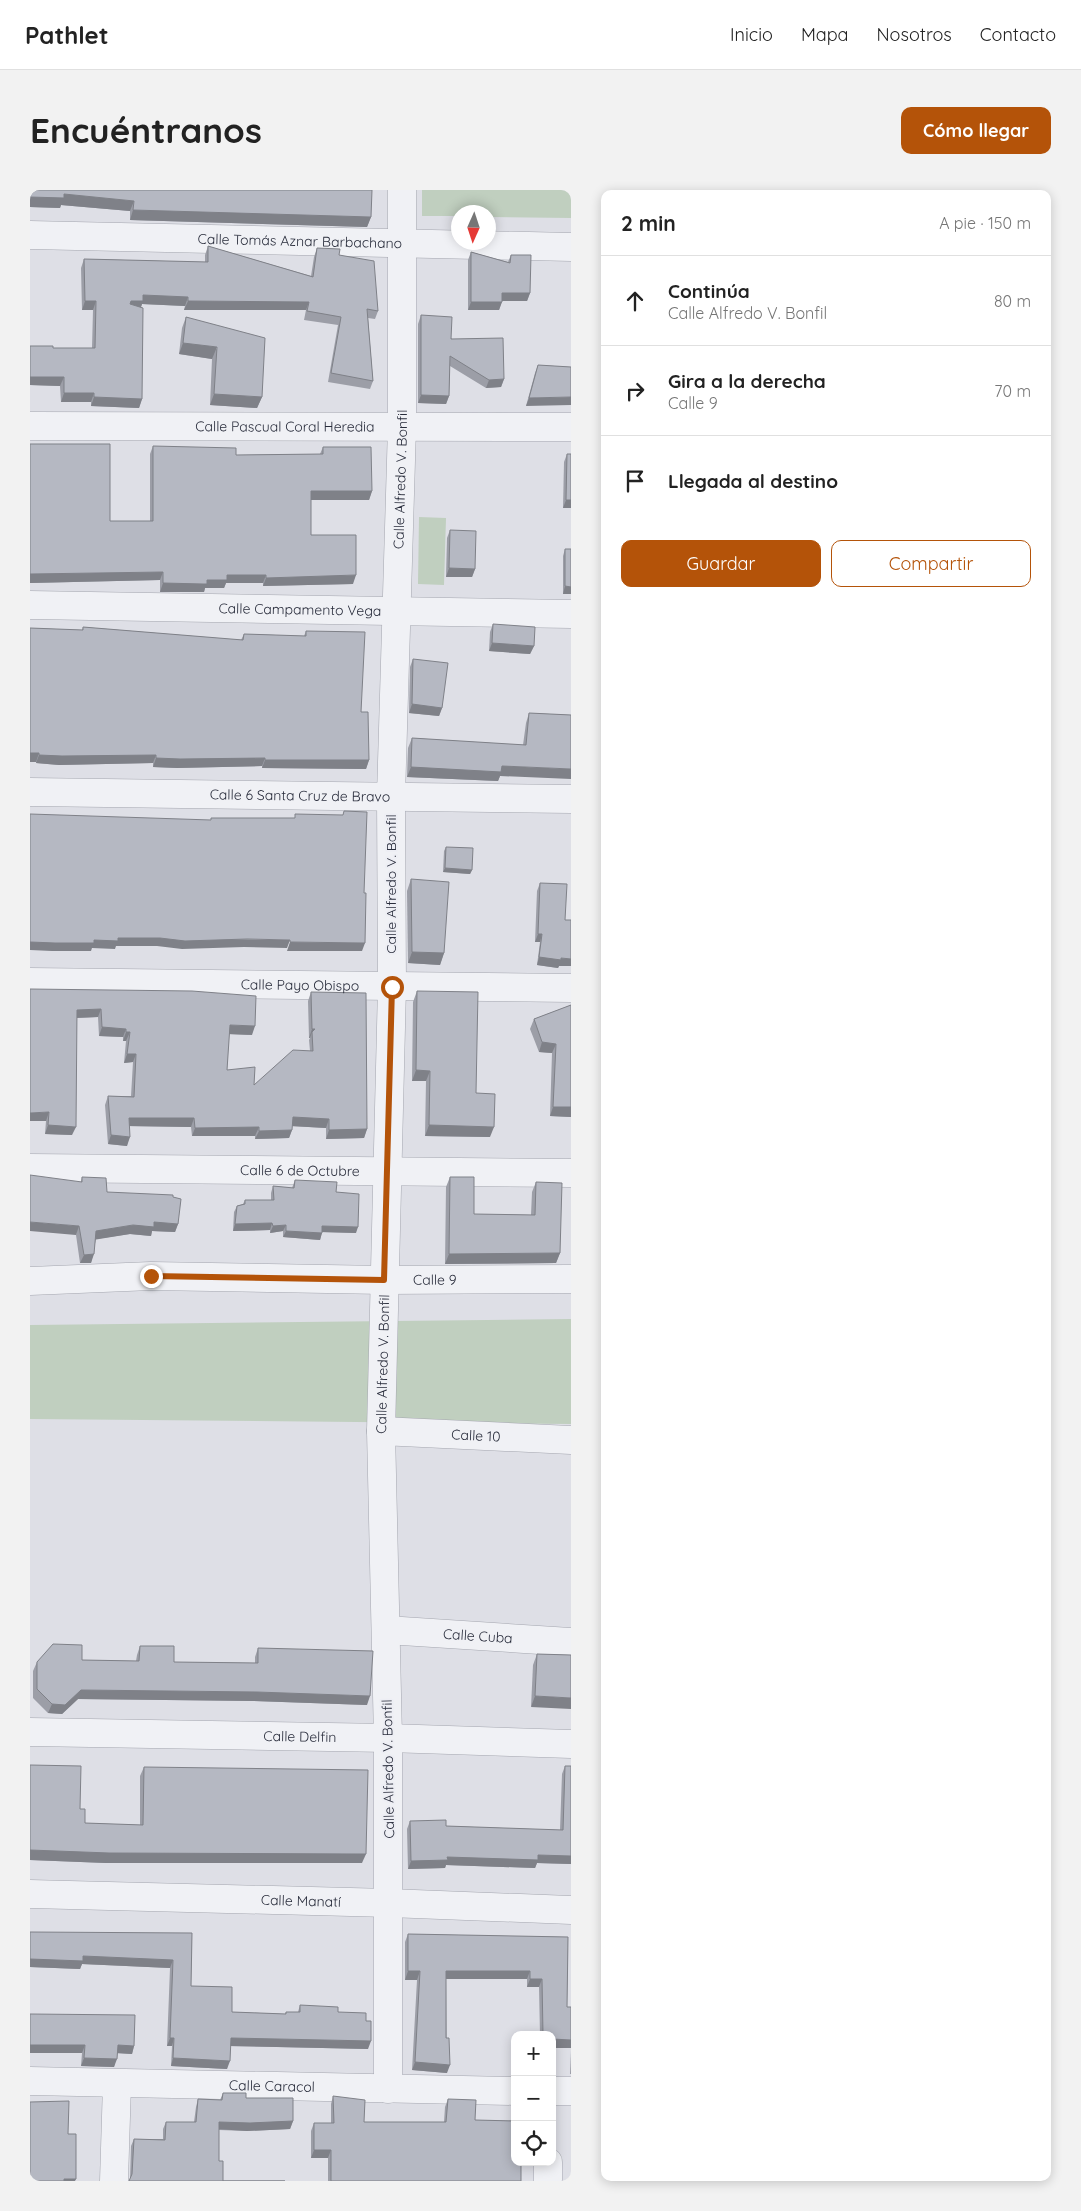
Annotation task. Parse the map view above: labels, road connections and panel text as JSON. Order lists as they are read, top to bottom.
{
  "streets": {
    "street": [
      "Calle Tomás Aznar Barbachano",
      "Calle Pascual Coral Heredia",
      "Calle Alfredo V. Bonfil",
      "Calle Campamento Vega",
      "Calle 6 Santa Cruz de Bravo",
      "Calle Payo Obispo",
      "Calle 6 de Octubre",
      "Calle 9",
      "Calle 10",
      "Calle Cuba",
      "Calle Delfin",
      "Calle Manatí",
      "Calle Caracol"
    ]
  },
  "crossings": [
    ["Calle Tomás Aznar Barbachano", "Calle Alfredo V. Bonfil"],
    ["Calle Pascual Coral Heredia", "Calle Alfredo V. Bonfil"],
    ["Calle Alfredo V. Bonfil", "Calle Campamento Vega"],
    ["Calle Alfredo V. Bonfil", "Calle 6 Santa Cruz de Bravo"],
    ["Calle Alfredo V. Bonfil", "Calle Payo Obispo"],
    ["Calle Alfredo V. Bonfil", "Calle 6 de Octubre"],
    ["Calle Alfredo V. Bonfil", "Calle 9"],
    ["Calle Alfredo V. Bonfil", "Calle 10"],
    ["Calle Alfredo V. Bonfil", "Calle Cuba"],
    ["Calle Alfredo V. Bonfil", "Calle Delfin"],
    ["Calle Alfredo V. Bonfil", "Calle Manatí"],
    ["Calle Alfredo V. Bonfil", "Calle Caracol"]
  ],
  "north": "bottom",
  "page": {
    "header": "Pathlet",
    "nav": [
      "Inicio",
      "Mapa",
      "Nosotros",
      "Contacto"
    ],
    "buttons": [
      "Cómo llegar",
      ["Guardar", "Compartir"]
    ],
    "title": "Encuéntranos",
    "heading": ["2 min", "A pie · 150 m"],
    "list": [
      ["Continúa", "Calle Alfredo V. Bonfil", "80 m"],
      ["Gira a la derecha", "Calle 9", "70 m"],
      "Llegada al destino"
    ],
    "map_buttons": ["+", "−"]
  }
}
